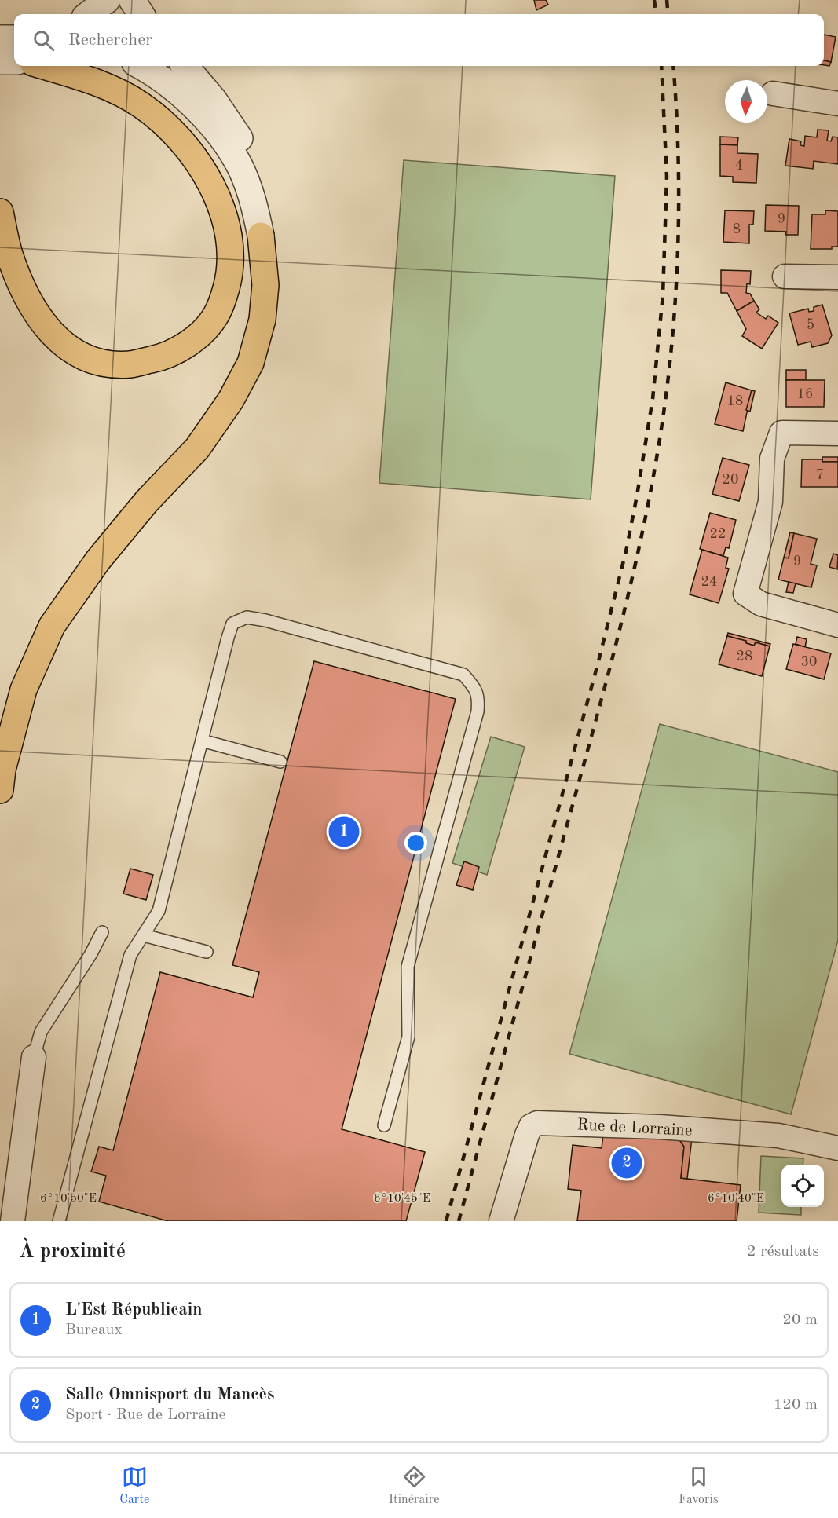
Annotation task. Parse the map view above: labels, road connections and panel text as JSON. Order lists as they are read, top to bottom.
{
  "streets": {
    "street": ["Rue de Lorraine"]
  },
  "house_numbers": [
    "4",
    "9",
    "8",
    "5",
    "16",
    "18",
    "7",
    "20",
    "22",
    "9",
    "24",
    "28",
    "30"
  ],
  "north": "bottom",
  "page": {
    "search": "Rechercher",
    "pins": ["1", "2"],
    "heading": ["À proximité", "2 résultats"],
    "list": [
      {
        "mark": "1",
        "name": "L'Est Républicain",
        "note": "Bureaux",
        "value": "20 m"
      },
      {
        "mark": "2",
        "name": "Salle Omnisport du Mancès",
        "note": "Sport · Rue de Lorraine",
        "value": "120 m"
      }
    ],
    "nav": ["Carte", "Itinéraire", "Favoris"]
  },
  "coordinates": ["6°10'50\"E", "6°10'45\"E", "6°10'40\"E"]
}
